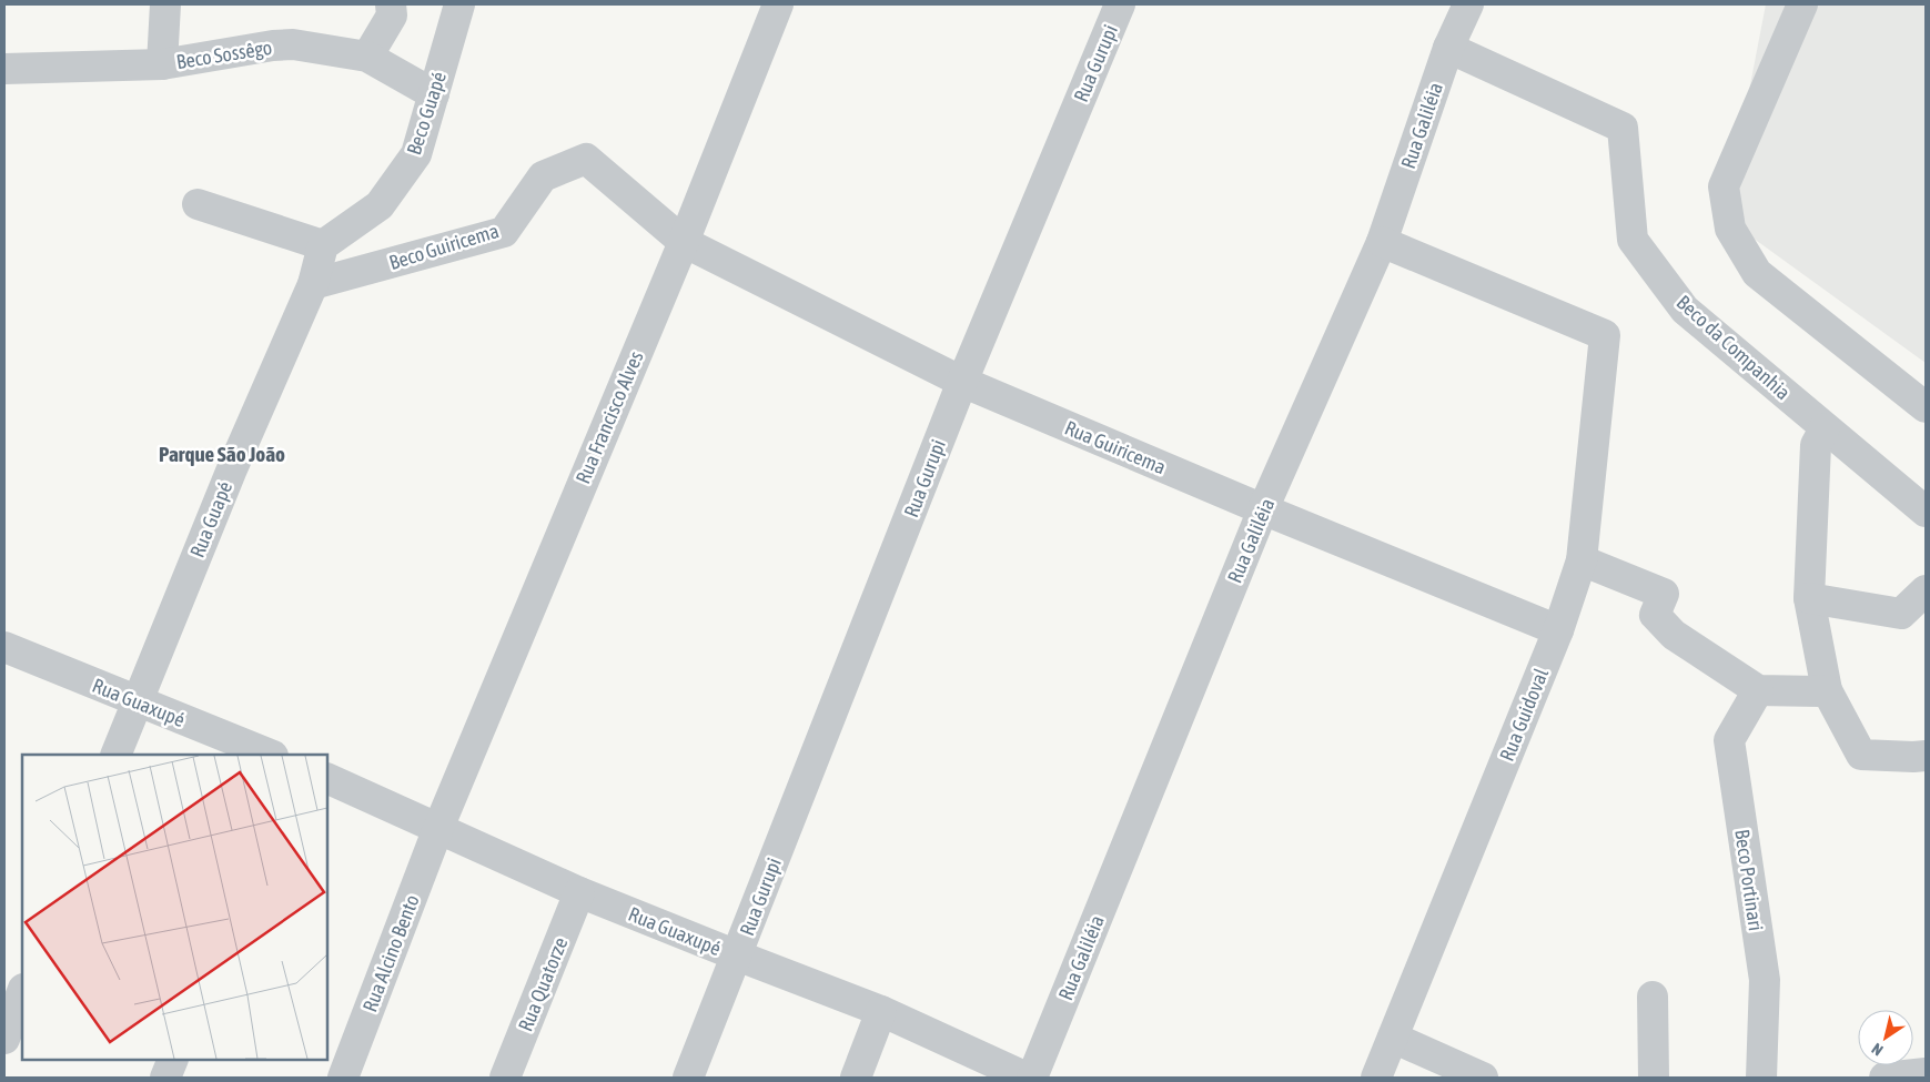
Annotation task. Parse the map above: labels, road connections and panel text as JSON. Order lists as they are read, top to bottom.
{
  "streets": {
    "street": [
      "Beco Sossêgo",
      "Rua Gurupi",
      "Beco Guapé",
      "Rua Galiléia",
      "Beco Guiricema",
      "Beco da Companhia",
      "Rua Francisco Alves",
      "Rua Guiricema",
      "Rua Guapé",
      "Rua Guaxupé",
      "Rua Guidoval",
      "Beco Portinari",
      "Rua Alcino Bento",
      "Rua Quatorze"
    ]
  },
  "crossings": [
    ["Beco Sossêgo", "Beco Guapé"],
    ["Rua Gurupi", "Rua Guiricema"],
    ["Rua Gurupi", "Rua Guaxupé"],
    ["Rua Galiléia", "Beco da Companhia"],
    ["Rua Galiléia", "Rua Guiricema"],
    ["Rua Galiléia", "Rua Guidoval"],
    ["Beco Guiricema", "Rua Francisco Alves"],
    ["Beco Guiricema", "Rua Guiricema"],
    ["Beco Guiricema", "Rua Guapé"],
    ["Rua Francisco Alves", "Rua Guiricema"],
    ["Rua Francisco Alves", "Rua Guaxupé"],
    ["Rua Francisco Alves", "Rua Alcino Bento"],
    ["Rua Guiricema", "Rua Guidoval"],
    ["Rua Guapé", "Rua Guaxupé"],
    ["Rua Guaxupé", "Rua Alcino Bento"],
    ["Rua Guaxupé", "Rua Quatorze"]
  ],
  "districts": ["Parque São João"],
  "north": "bottom left"
}
